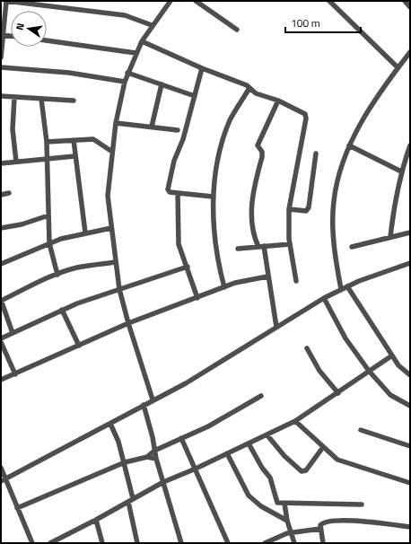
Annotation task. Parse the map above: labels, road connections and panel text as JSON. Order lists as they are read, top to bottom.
{
  "scale_bar": "100 m",
  "north": "left"
}
